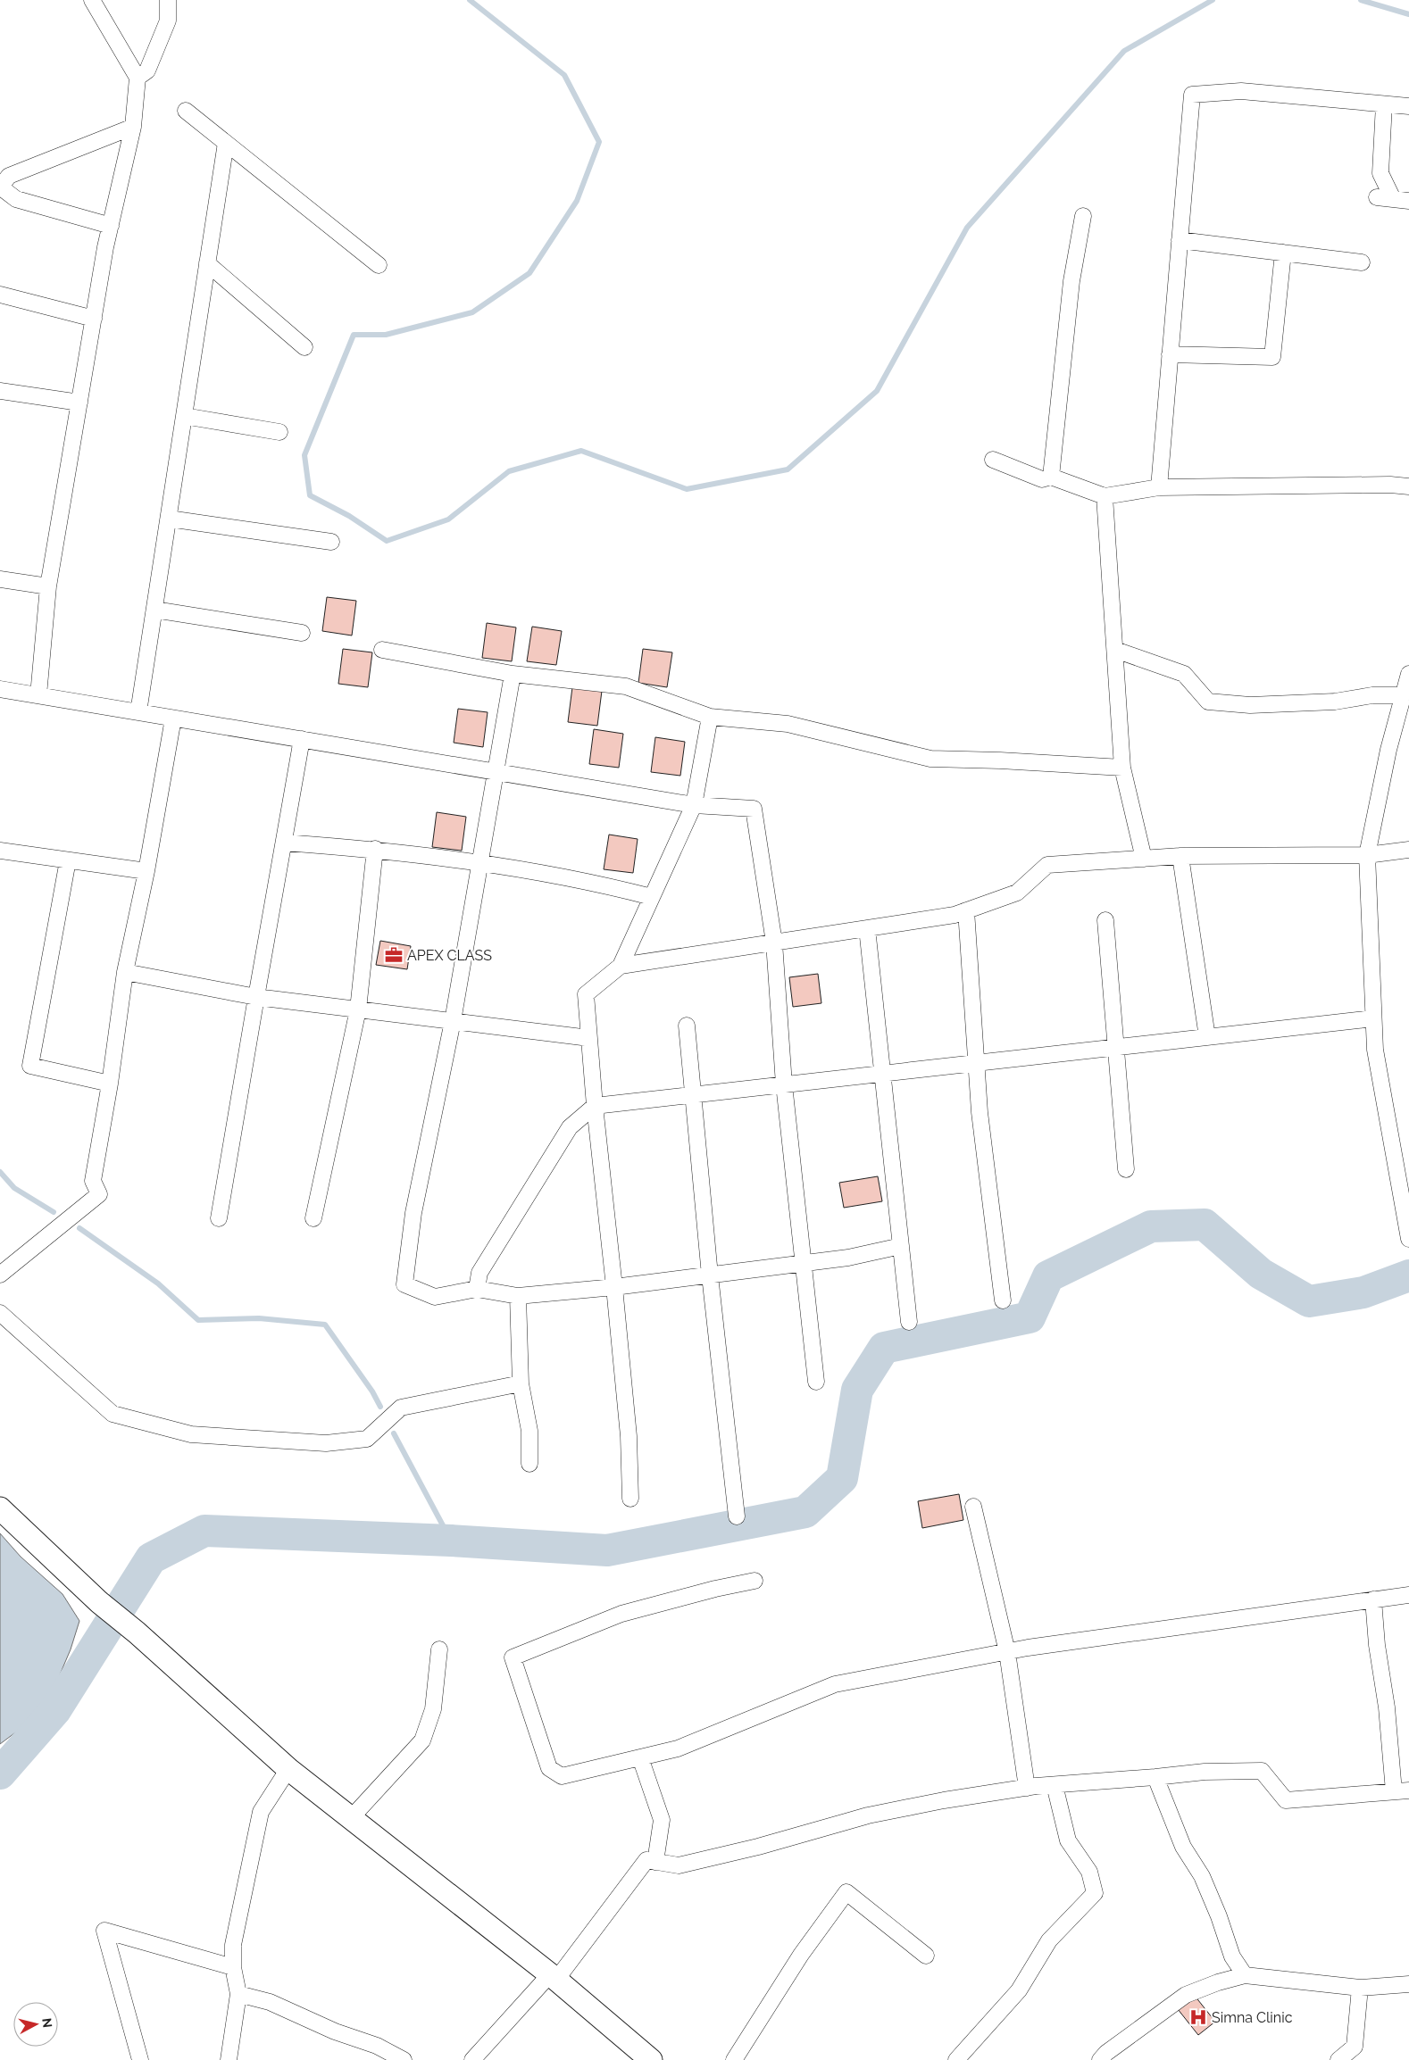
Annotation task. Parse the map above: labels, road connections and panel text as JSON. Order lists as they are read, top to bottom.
{
  "places": {
    "office": ["APEX CLASS"],
    "hospital": ["Simna Clinic"]
  },
  "north": "right"
}
